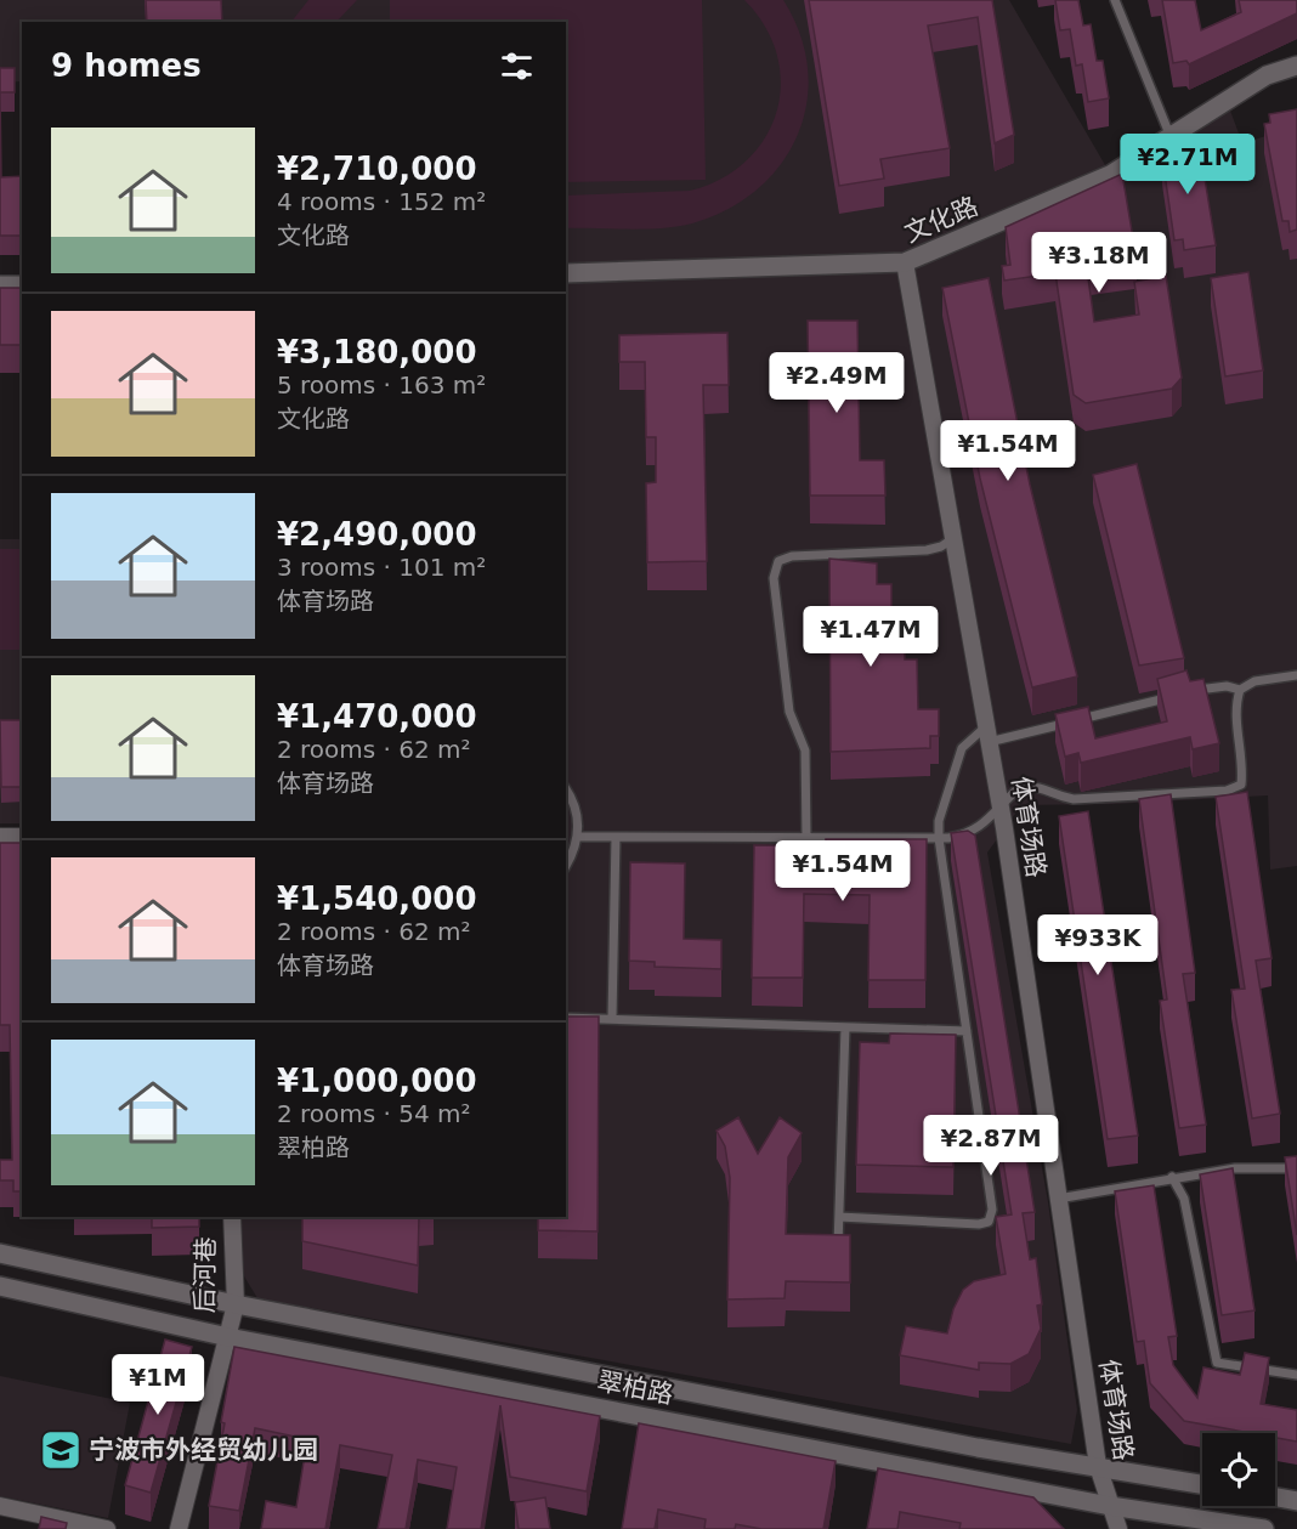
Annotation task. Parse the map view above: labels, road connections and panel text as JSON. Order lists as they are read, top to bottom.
{
  "streets": {
    "main road": ["文化路", "翠柏路"],
    "street": ["体育场路", "后河巷"]
  },
  "crossings": [
    ["文化路", "体育场路"],
    ["体育场路", "翠柏路"],
    ["后河巷", "翠柏路"]
  ],
  "places": {
    "school or university": ["宁波市外经贸幼儿园"]
  },
  "page": {
    "heading": "9 homes",
    "list": [
      {
        "name": "¥2,710,000",
        "note": "4 rooms · 152 m² · 文化路"
      },
      {
        "name": "¥3,180,000",
        "note": "5 rooms · 163 m² · 文化路"
      },
      {
        "name": "¥2,490,000",
        "note": "3 rooms · 101 m² · 体育场路"
      },
      {
        "name": "¥1,470,000",
        "note": "2 rooms · 62 m² · 体育场路"
      },
      {
        "name": "¥1,540,000",
        "note": "2 rooms · 62 m² · 体育场路"
      },
      {
        "name": "¥1,000,000",
        "note": "2 rooms · 54 m² · 翠柏路"
      }
    ],
    "price": [
      "¥2.71M",
      "¥3.18M",
      "¥2.49M",
      "¥1.54M",
      "¥1.47M",
      "¥1.54M",
      "¥933K",
      "¥2.87M",
      "¥1M"
    ]
  }
}
